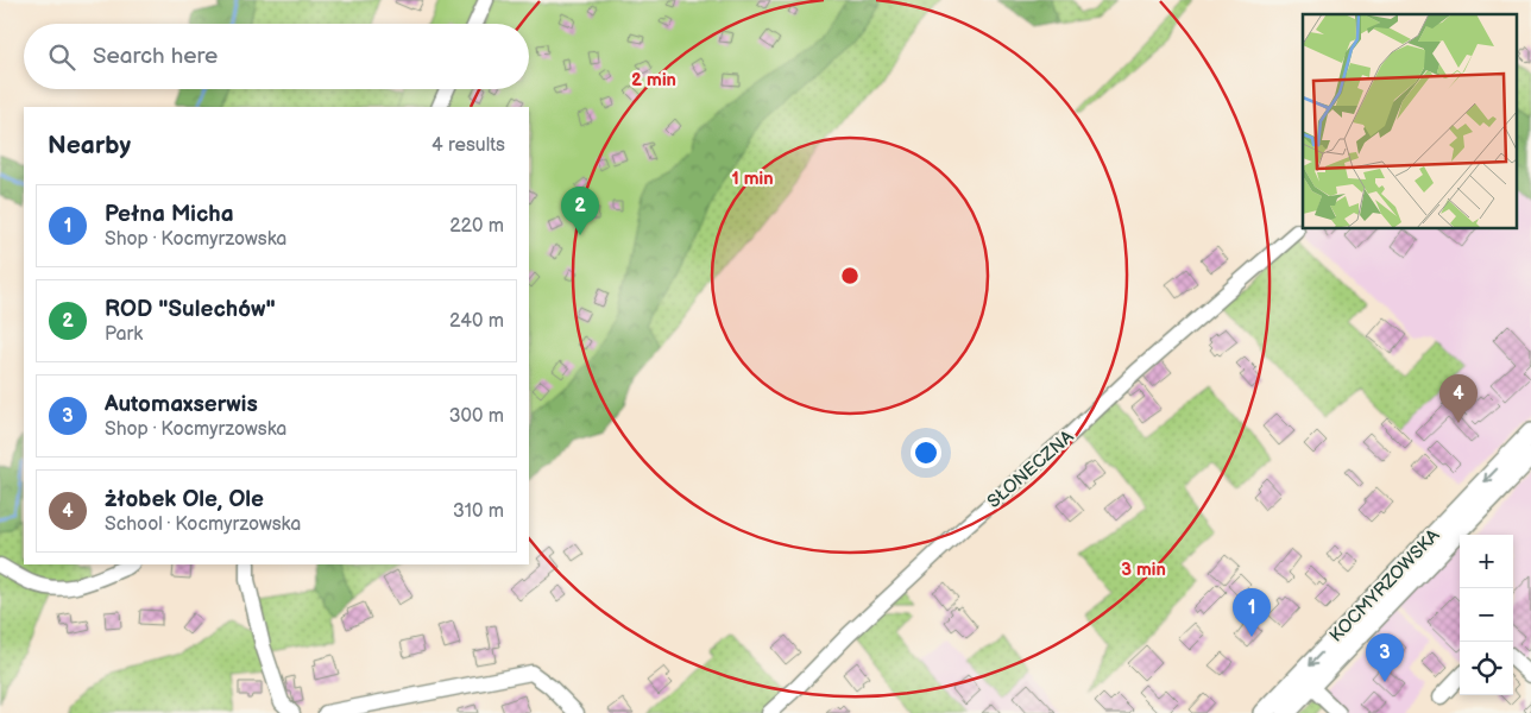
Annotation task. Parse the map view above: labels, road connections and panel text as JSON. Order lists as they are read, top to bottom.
{
  "streets": {
    "main road": ["KOCMYRZOWSKA"],
    "street": ["SŁONECZNA"]
  },
  "page": {
    "search": "Search here",
    "heading": ["Nearby", "4 results"],
    "list": [
      {
        "mark": "1",
        "name": "Pełna Micha",
        "note": "Shop · Kocmyrzowska",
        "value": "220 m"
      },
      {
        "mark": "2",
        "name": "ROD \"Sulechów\"",
        "note": "Park",
        "value": "240 m"
      },
      {
        "mark": "3",
        "name": "Automaxserwis",
        "note": "Shop · Kocmyrzowska",
        "value": "300 m"
      },
      {
        "mark": "4",
        "name": "żłobek Ole, Ole",
        "note": "School · Kocmyrzowska",
        "value": "310 m"
      }
    ],
    "pins": [
      "2",
      "4",
      "1",
      "3"
    ],
    "map_buttons": ["+", "−"]
  },
  "rings": ["2 min", "1 min", "3 min"]
}
